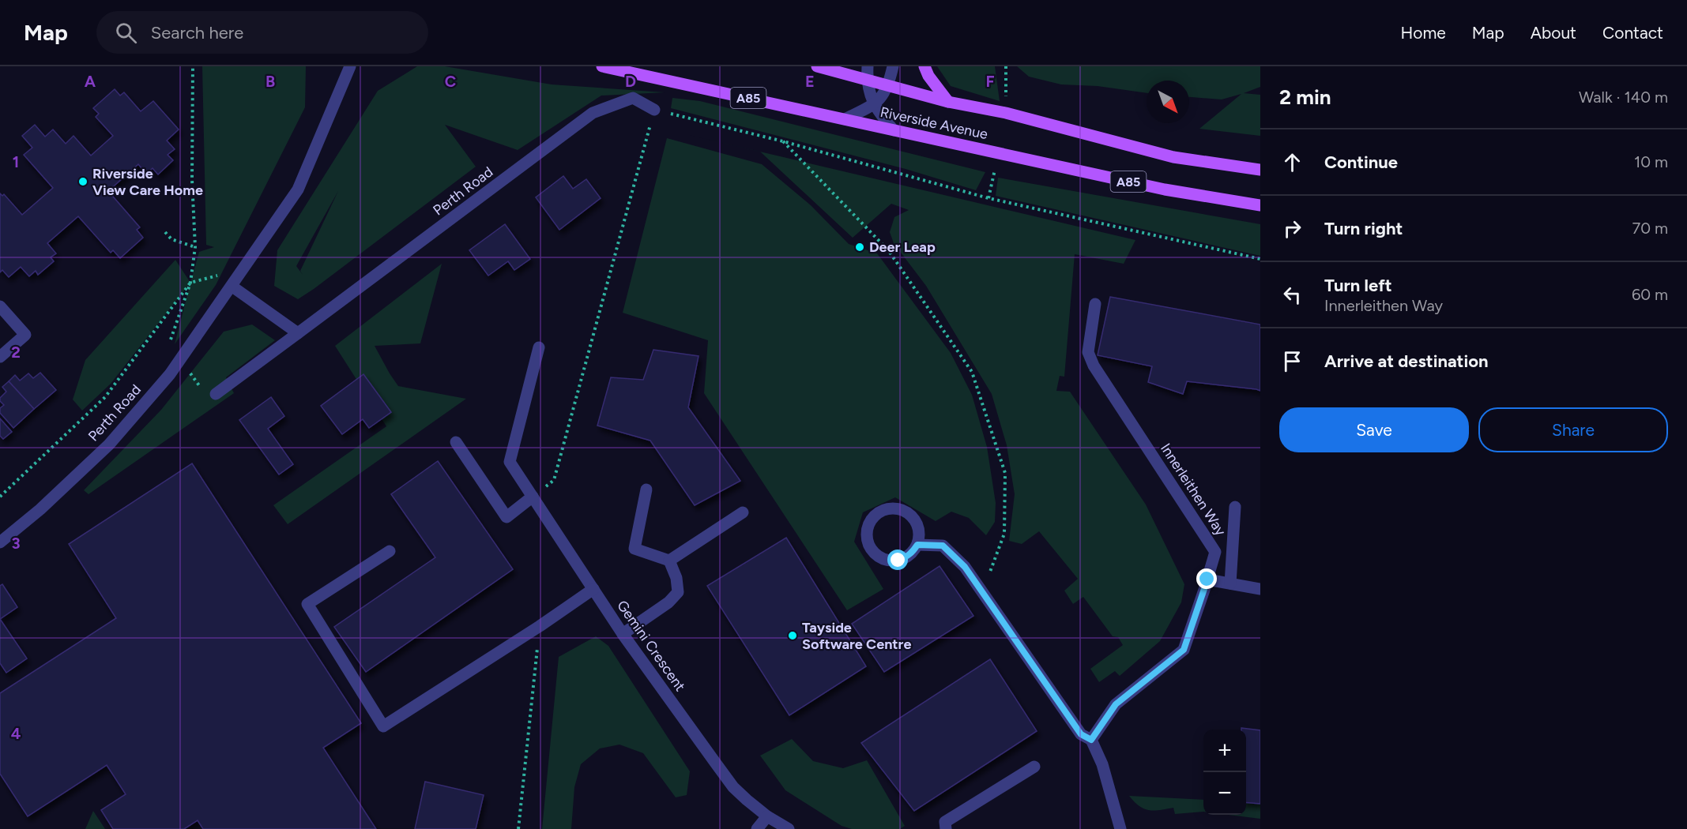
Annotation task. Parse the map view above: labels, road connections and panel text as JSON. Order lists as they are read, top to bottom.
{
  "streets": {
    "main road": ["A85", "Riverside Avenue"],
    "street": ["Perth Road", "Innerleithen Way", "Gemini Crescent"]
  },
  "places": ["Riverside View Care Home", "Deer Leap", "Tayside Software Centre"],
  "north": "bottom right",
  "page": {
    "header": "Map",
    "search": "Search here",
    "nav": [
      "Home",
      "Map",
      "About",
      "Contact"
    ],
    "heading": ["2 min", "Walk · 140 m"],
    "list": [
      ["Continue", "10 m"],
      ["Turn right", "70 m"],
      ["Turn left", "Innerleithen Way", "60 m"],
      "Arrive at destination"
    ],
    "buttons": ["Save", "Share"],
    "map_buttons": ["+", "−"]
  },
  "grid": {
    "columns": [
      "A",
      "B",
      "C",
      "D",
      "E",
      "F"
    ],
    "rows": [
      "1",
      "2",
      "3",
      "4"
    ]
  }
}
